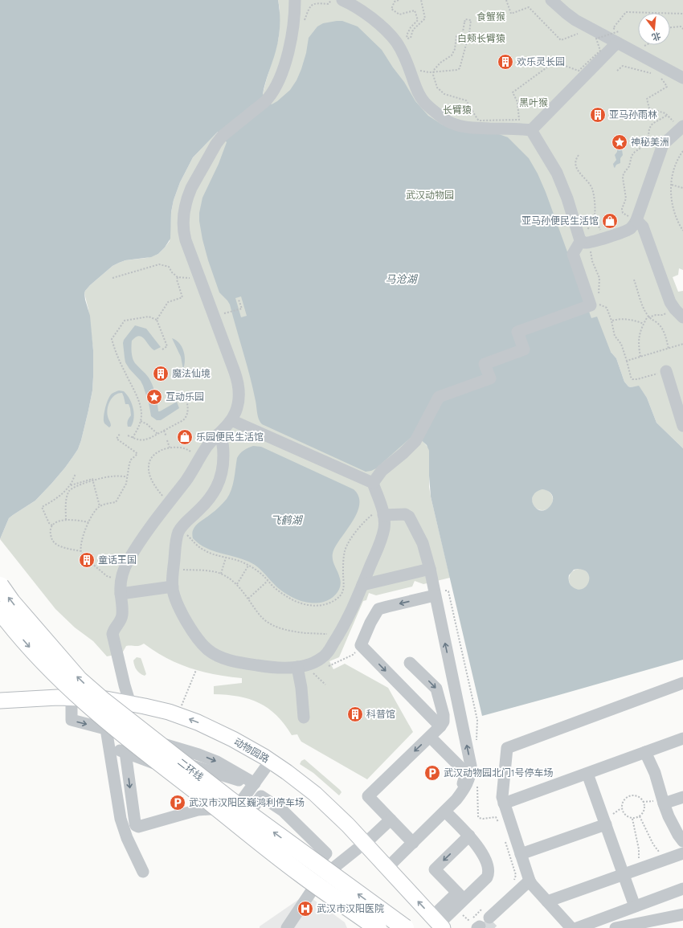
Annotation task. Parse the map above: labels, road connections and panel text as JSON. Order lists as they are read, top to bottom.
{
  "streets": {
    "highway": ["二环线"],
    "main road": ["动物园路"]
  },
  "water": ["马沧湖", "飞鹤湖"],
  "parks": [
    "食蟹猴",
    "白颊长臂猿",
    "黑叶猴",
    "长臂猿",
    "武汉动物园"
  ],
  "places": {
    "building": [
      "欢乐灵长园",
      "亚马孙雨林",
      "魔法仙境",
      "童话王国",
      "科普馆"
    ],
    "place": ["神秘美洲", "互动乐园"],
    "shop": ["亚马孙便民生活馆", "乐园便民生活馆"],
    "parking": ["武汉动物园北门1号停车场", "武汉市汉阳区巍鸿利停车场"],
    "hospital": ["武汉市汉阳医院"]
  },
  "north": "bottom"
}
